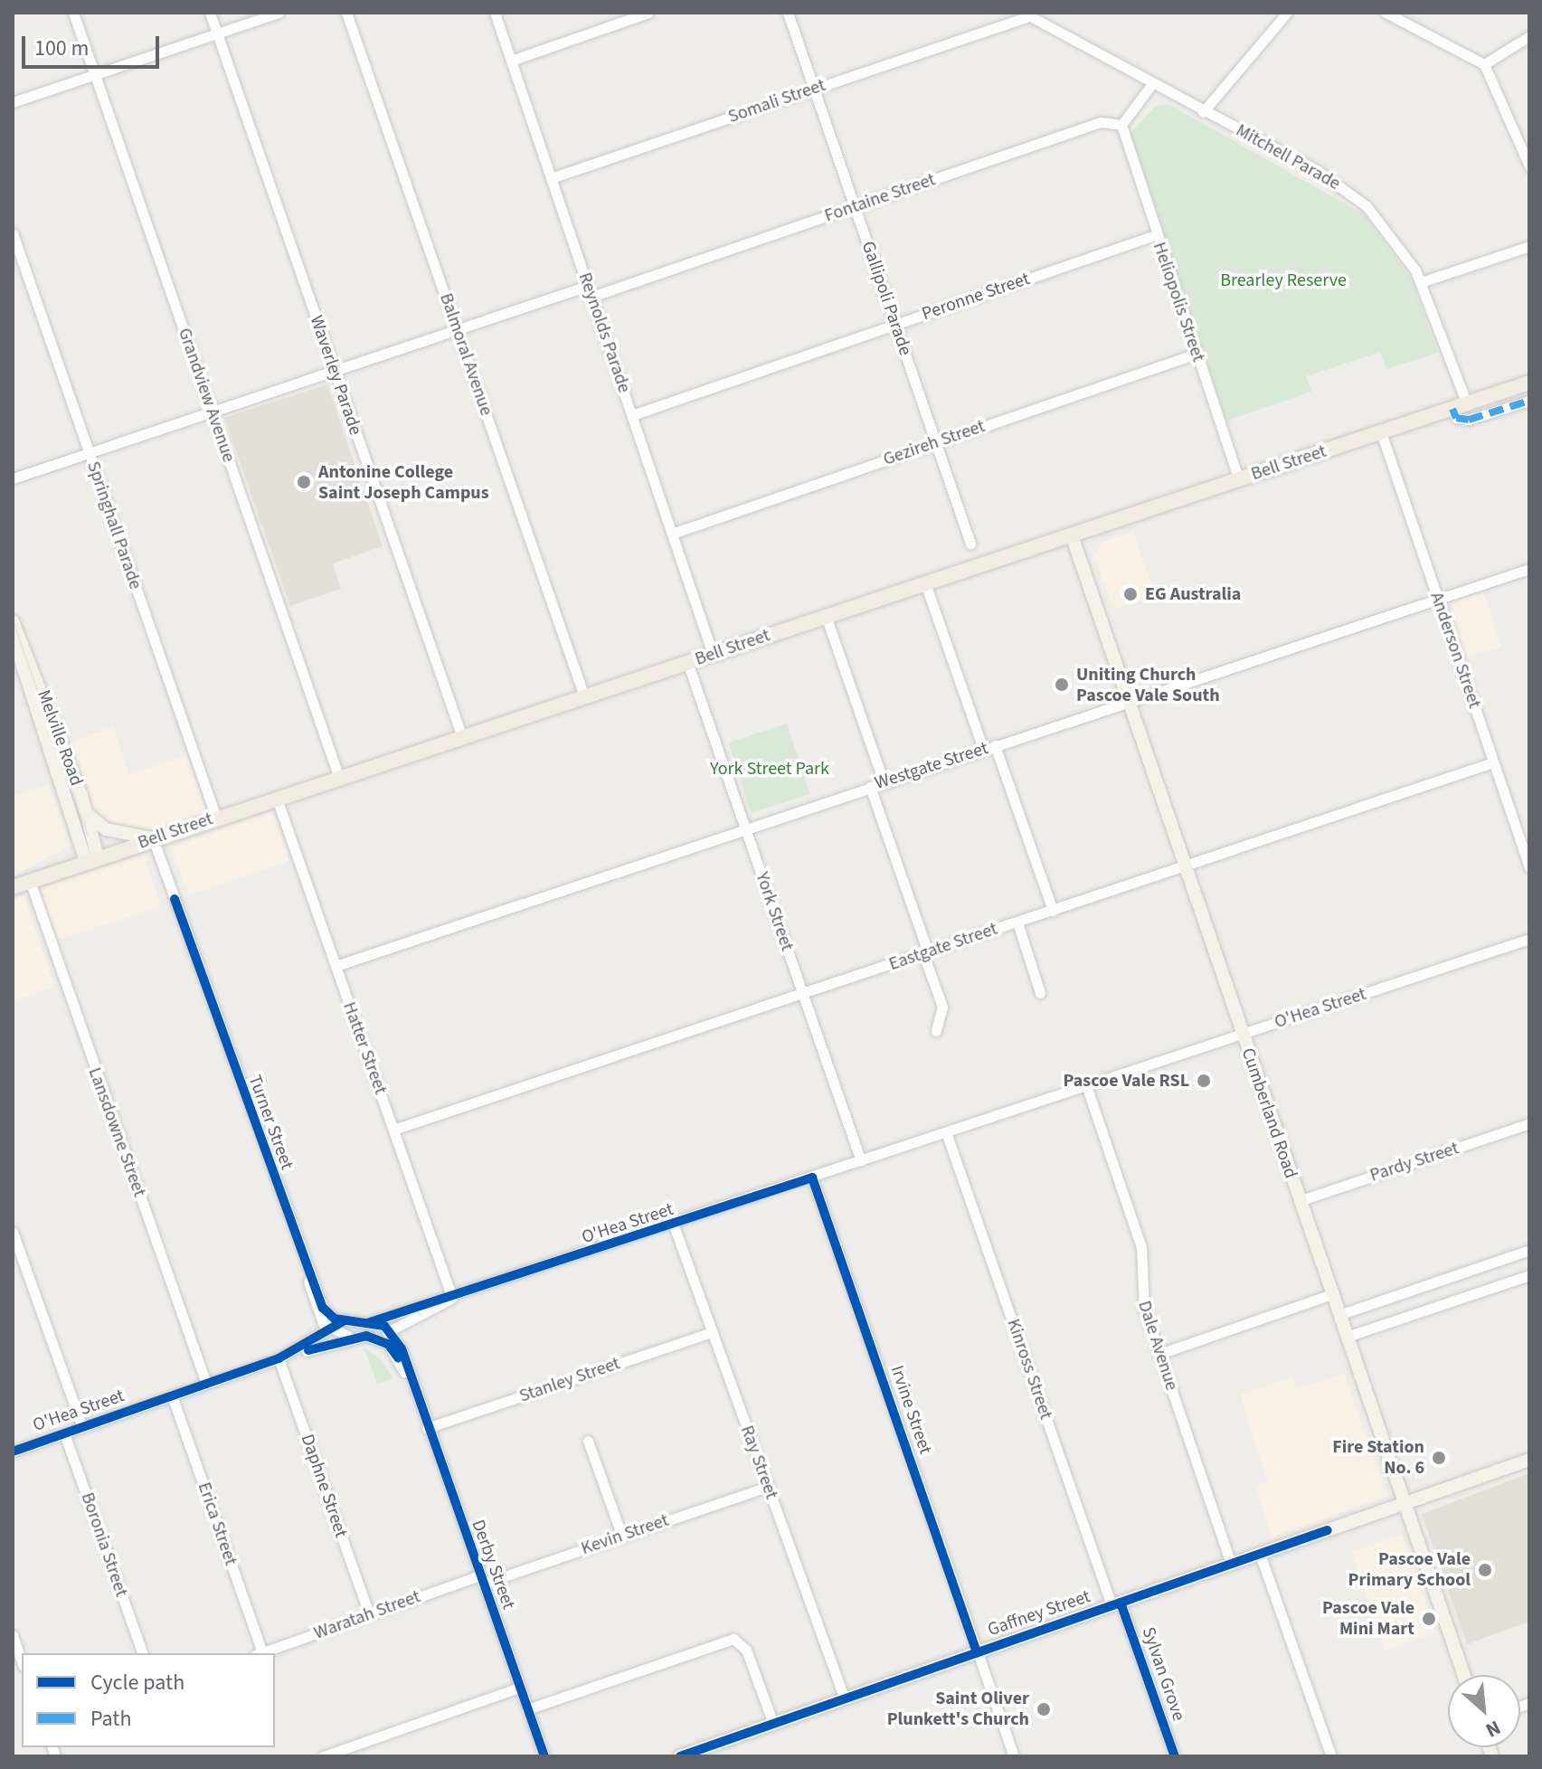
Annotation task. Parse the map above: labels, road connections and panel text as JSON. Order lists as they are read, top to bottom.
{
  "streets": {
    "highway": ["Bell Street"],
    "main road": ["Melville Road", "Cumberland Road", "Gaffney Street"],
    "street": [
      "Somali Street",
      "Mitchell Parade",
      "Fontaine Street",
      "Peronne Street",
      "Gallipoli Parade",
      "Heliopolis Street",
      "Reynolds Parade",
      "Balmoral Avenue",
      "Waverley Parade",
      "Grandview Avenue",
      "Gezireh Street",
      "Springhall Parade",
      "Anderson Street",
      "Westgate Street",
      "York Street",
      "Eastgate Street",
      "O'Hea Street",
      "Hatter Street",
      "Turner Street",
      "Lansdowne Street",
      "Pardy Street",
      "Dale Avenue",
      "Kinross Street",
      "Stanley Street",
      "Irvine Street",
      "Ray Street",
      "Daphne Street",
      "Erica Street",
      "Kevin Street",
      "Boronia Street",
      "Derby Street",
      "Waratah Street",
      "Sylvan Grove"
    ]
  },
  "crossings": [
    ["Somali Street", "Mitchell Parade"],
    ["Somali Street", "Gallipoli Parade"],
    ["Somali Street", "Reynolds Parade"],
    ["Mitchell Parade", "Bell Street"],
    ["Fontaine Street", "Gallipoli Parade"],
    ["Fontaine Street", "Heliopolis Street"],
    ["Fontaine Street", "Reynolds Parade"],
    ["Fontaine Street", "Balmoral Avenue"],
    ["Fontaine Street", "Waverley Parade"],
    ["Fontaine Street", "Grandview Avenue"],
    ["Fontaine Street", "Springhall Parade"],
    ["Peronne Street", "Gallipoli Parade"],
    ["Peronne Street", "Heliopolis Street"],
    ["Peronne Street", "Reynolds Parade"],
    ["Gallipoli Parade", "Gezireh Street"],
    ["Heliopolis Street", "Gezireh Street"],
    ["Heliopolis Street", "Bell Street"],
    ["Reynolds Parade", "Gezireh Street"],
    ["Reynolds Parade", "Bell Street"],
    ["Balmoral Avenue", "Bell Street"],
    ["Waverley Parade", "Bell Street"],
    ["Grandview Avenue", "Bell Street"],
    ["Bell Street", "Springhall Parade"],
    ["Bell Street", "Anderson Street"],
    ["Bell Street", "Melville Road"],
    ["Bell Street", "York Street"],
    ["Bell Street", "Hatter Street"],
    ["Bell Street", "Cumberland Road"],
    ["Bell Street", "Turner Street"],
    ["Bell Street", "Lansdowne Street"],
    ["Anderson Street", "Westgate Street"],
    ["Anderson Street", "Eastgate Street"],
    ["Westgate Street", "York Street"],
    ["Westgate Street", "Hatter Street"],
    ["Westgate Street", "Cumberland Road"],
    ["York Street", "Eastgate Street"],
    ["York Street", "O'Hea Street"],
    ["Eastgate Street", "Hatter Street"],
    ["Eastgate Street", "Cumberland Road"],
    ["O'Hea Street", "Hatter Street"],
    ["O'Hea Street", "Cumberland Road"],
    ["O'Hea Street", "Turner Street"],
    ["O'Hea Street", "Lansdowne Street"],
    ["O'Hea Street", "Dale Avenue"],
    ["O'Hea Street", "Kinross Street"],
    ["O'Hea Street", "Irvine Street"],
    ["O'Hea Street", "Ray Street"],
    ["O'Hea Street", "Daphne Street"],
    ["O'Hea Street", "Erica Street"],
    ["O'Hea Street", "Boronia Street"],
    ["O'Hea Street", "Derby Street"],
    ["Cumberland Road", "Pardy Street"],
    ["Cumberland Road", "Gaffney Street"],
    ["Dale Avenue", "Gaffney Street"],
    ["Kinross Street", "Gaffney Street"],
    ["Kinross Street", "Sylvan Grove"],
    ["Stanley Street", "Ray Street"],
    ["Stanley Street", "Derby Street"],
    ["Irvine Street", "Gaffney Street"],
    ["Ray Street", "Kevin Street"],
    ["Ray Street", "Gaffney Street"],
    ["Daphne Street", "Waratah Street"],
    ["Erica Street", "Waratah Street"],
    ["Kevin Street", "Derby Street"],
    ["Kevin Street", "Waratah Street"],
    ["Derby Street", "Waratah Street"],
    ["Gaffney Street", "Sylvan Grove"]
  ],
  "parks": ["Brearley Reserve", "York Street Park"],
  "places": [
    "Antonine College Saint Joseph Campus",
    "EG Australia",
    "Uniting Church Pascoe Vale South",
    "Pascoe Vale RSL",
    "Fire Station No. 6",
    "Pascoe Vale Primary School",
    "Pascoe Vale Mini Mart",
    "Saint Oliver Plunkett's Church"
  ],
  "legend": ["Cycle path", "Path"],
  "scale_bar": "100 m",
  "north": "bottom right"
}
